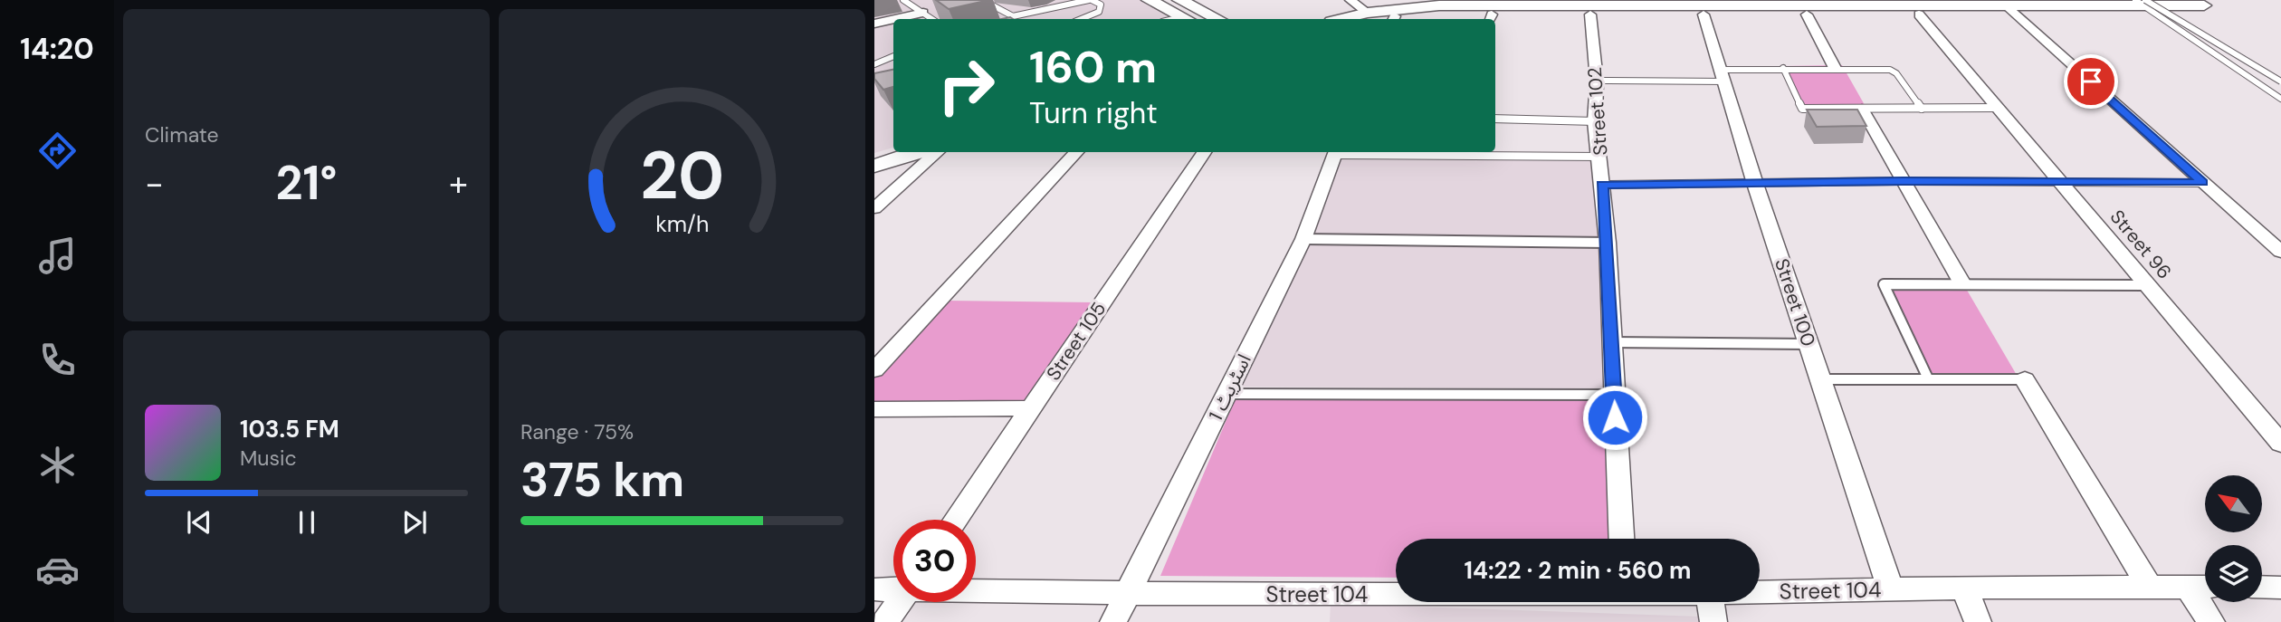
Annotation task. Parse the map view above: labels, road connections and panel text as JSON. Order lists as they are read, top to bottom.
{
  "streets": {
    "street": [
      "Street 102",
      "Street 96",
      "Street 100",
      "Street 105",
      "اسٹریٹ 1",
      "Street 104"
    ]
  },
  "crossings": [
    ["Street 100", "Street 104"],
    ["اسٹریٹ 1", "Street 104"]
  ],
  "north": "top left",
  "page": {
    "tabs": "14:20",
    "tile": [
      "Climate",
      ["Range · 75%", "375 km"]
    ],
    "turn": ["160 m", "Turn right"],
    "heat": ["−", "21°", "+"],
    "song": ["103.5 FM", "Music"],
    "limit": "30",
    "trip": "14:22 · 2 min · 560 m",
    "gauge": ["20", "km/h"]
  }
}
